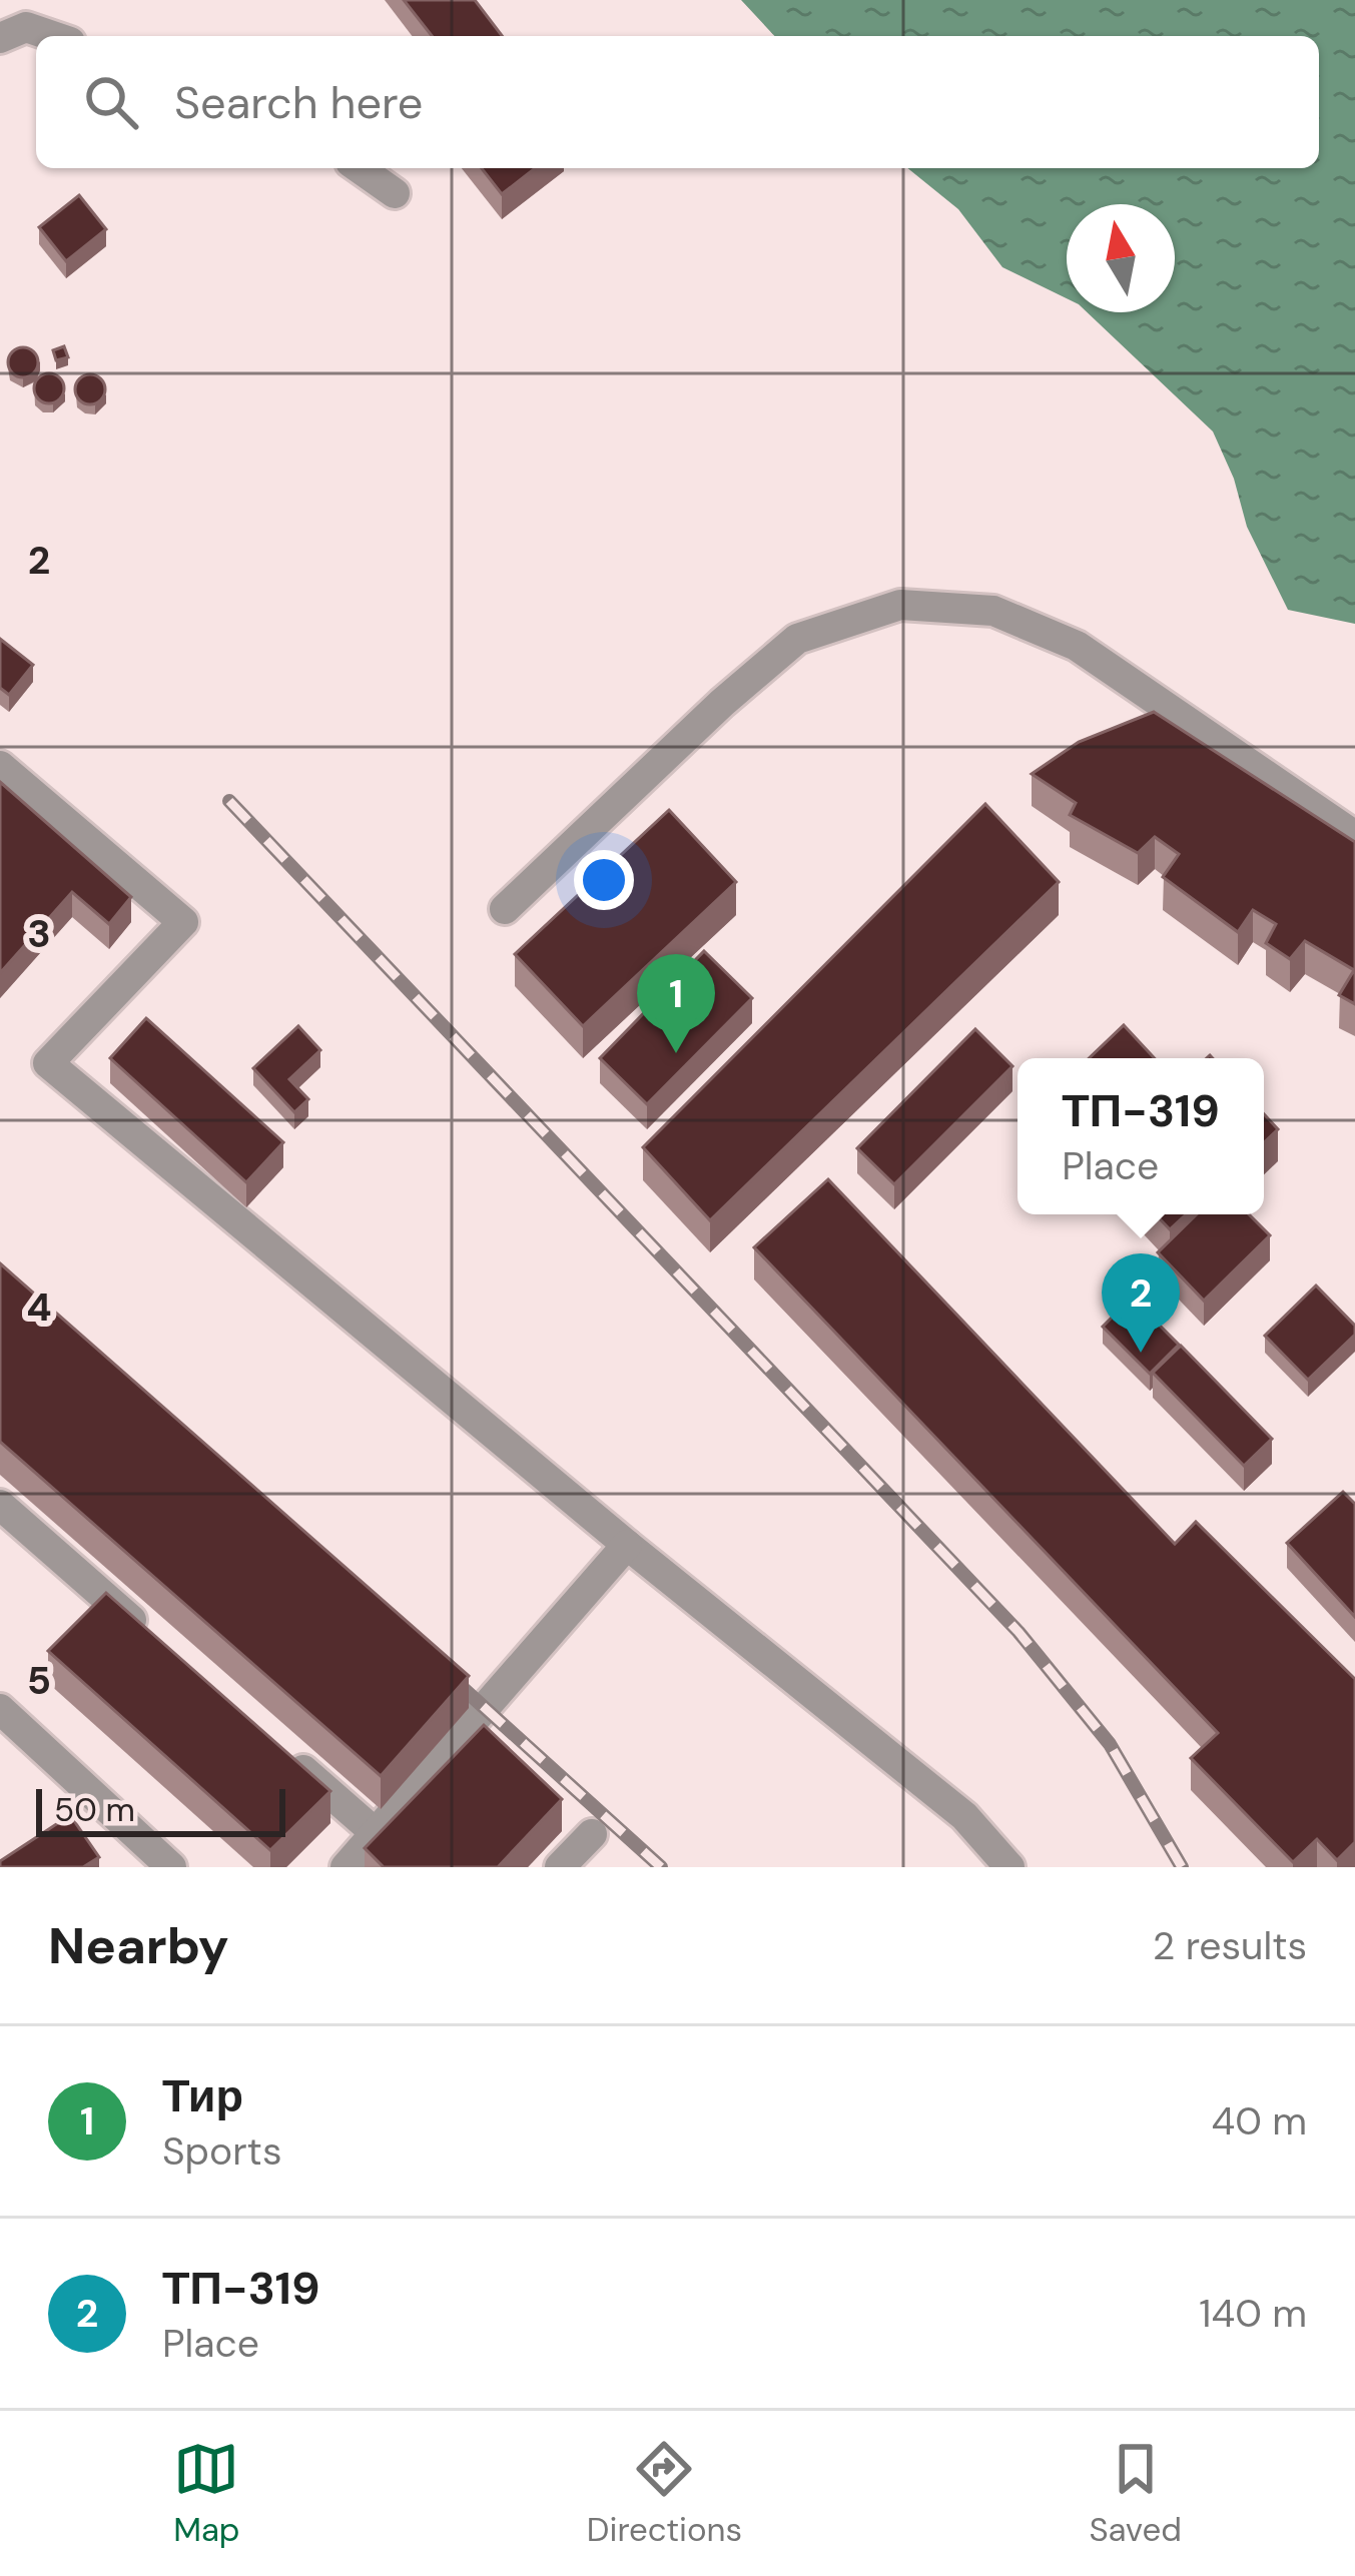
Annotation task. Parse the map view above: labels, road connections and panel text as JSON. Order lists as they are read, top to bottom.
{
  "scale_bar": "50 m",
  "north": "top",
  "page": {
    "search": "Search here",
    "pins": ["1", "2"],
    "popup": ["ТП-319", "Place"],
    "scale": "50 m",
    "heading": ["Nearby", "2 results"],
    "list": [
      {
        "mark": "1",
        "name": "Тир",
        "note": "Sports",
        "value": "40 m"
      },
      {
        "mark": "2",
        "name": "ТП-319",
        "note": "Place",
        "value": "140 m"
      }
    ],
    "nav": ["Map", "Directions", "Saved"]
  },
  "grid": {
    "rows": [
      "2",
      "3",
      "4",
      "5"
    ]
  }
}
